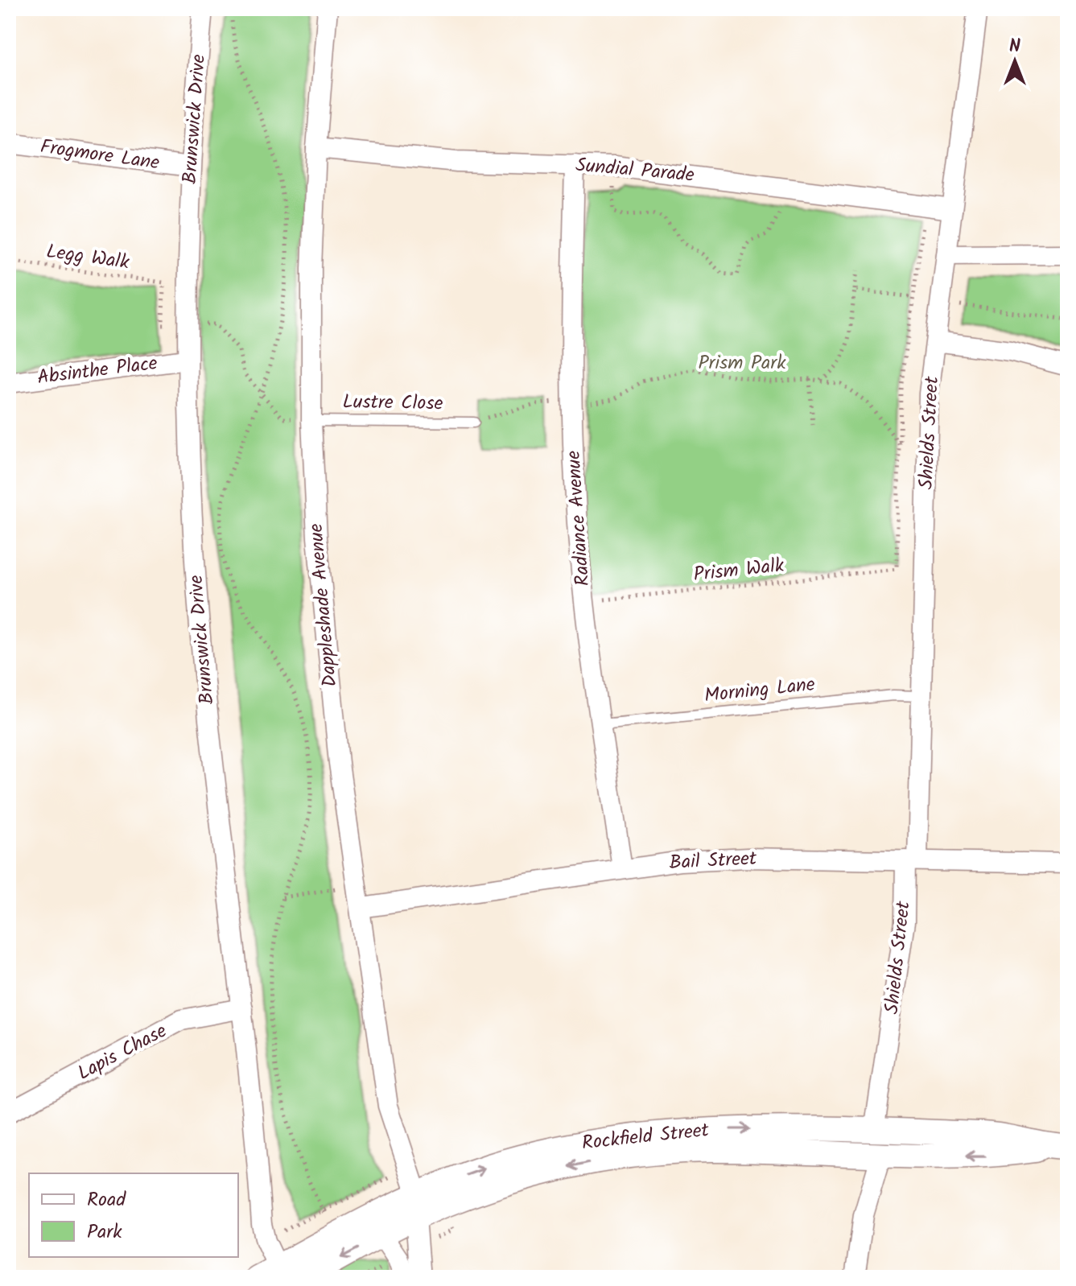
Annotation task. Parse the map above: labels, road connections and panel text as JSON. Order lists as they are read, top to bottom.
{
  "streets": {
    "street": [
      "Brunswick Drive",
      "Frogmore Lane",
      "Sundial Parade",
      "Absinthe Place",
      "Shields Street",
      "Radiance Avenue",
      "Dappleshade Avenue",
      "Bail Street",
      "Lapis Chase",
      "Rockfield Street"
    ],
    "lane": ["Lustre Close", "Morning Lane"],
    "path": ["Legg Walk", "Prism Walk"]
  },
  "crossings": [
    ["Brunswick Drive", "Frogmore Lane"],
    ["Brunswick Drive", "Absinthe Place"],
    ["Brunswick Drive", "Lapis Chase"],
    ["Brunswick Drive", "Rockfield Street"],
    ["Sundial Parade", "Shields Street"],
    ["Sundial Parade", "Radiance Avenue"],
    ["Sundial Parade", "Dappleshade Avenue"],
    ["Lustre Close", "Dappleshade Avenue"],
    ["Shields Street", "Morning Lane"],
    ["Shields Street", "Bail Street"],
    ["Shields Street", "Rockfield Street"],
    ["Radiance Avenue", "Prism Walk"],
    ["Radiance Avenue", "Morning Lane"],
    ["Radiance Avenue", "Bail Street"],
    ["Dappleshade Avenue", "Bail Street"],
    ["Dappleshade Avenue", "Rockfield Street"]
  ],
  "parks": ["Prism Park"],
  "legend": ["Road", "Park"],
  "north": "top"
}
